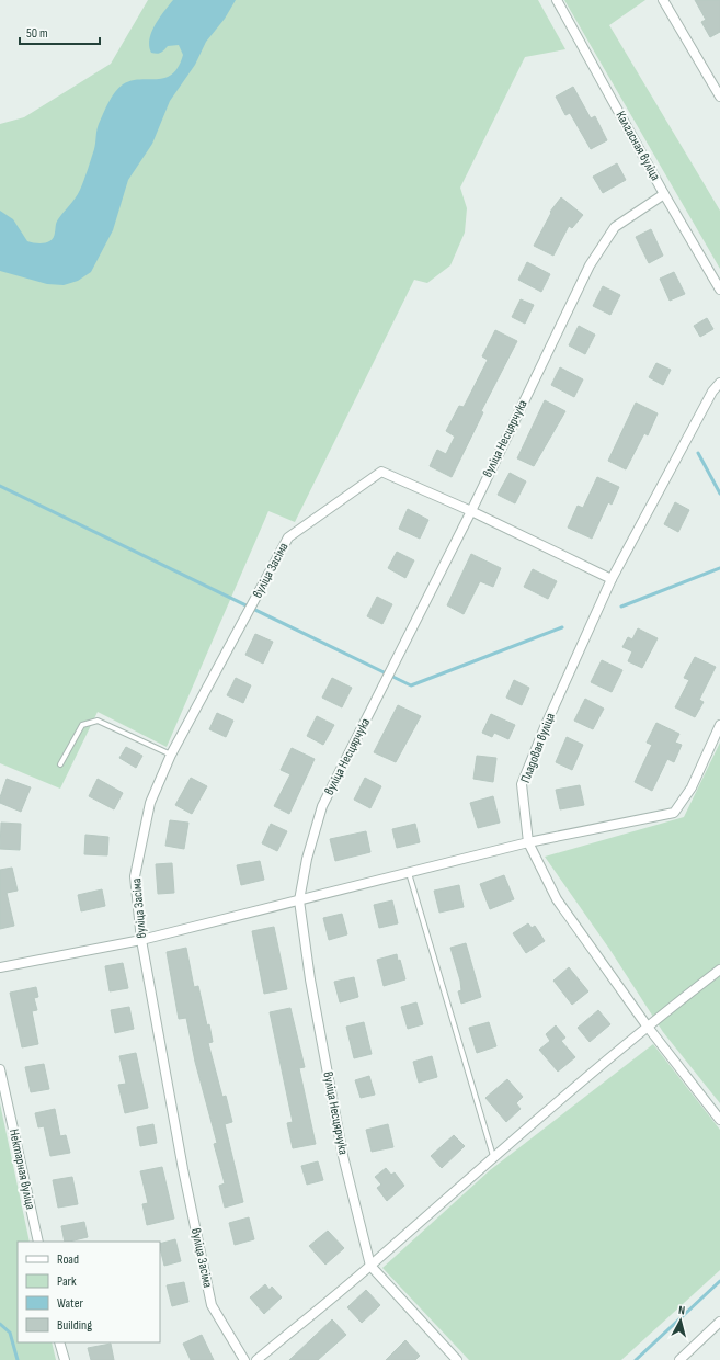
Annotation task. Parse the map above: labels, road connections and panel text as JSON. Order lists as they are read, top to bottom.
{
  "streets": {
    "street": [
      "Калгасная вуліца",
      "вуліца Несцярчука",
      "вуліца Засіма",
      "Пладовая вуліца",
      "Нектарная вуліца"
    ]
  },
  "crossings": [
    ["Калгасная вуліца", "вуліца Несцярчука"],
    ["вуліца Несцярчука", "вуліца Засіма"]
  ],
  "legend": [
    "Road",
    "Park",
    "Water",
    "Building"
  ],
  "scale_bar": "50 m",
  "north": "top"
}
